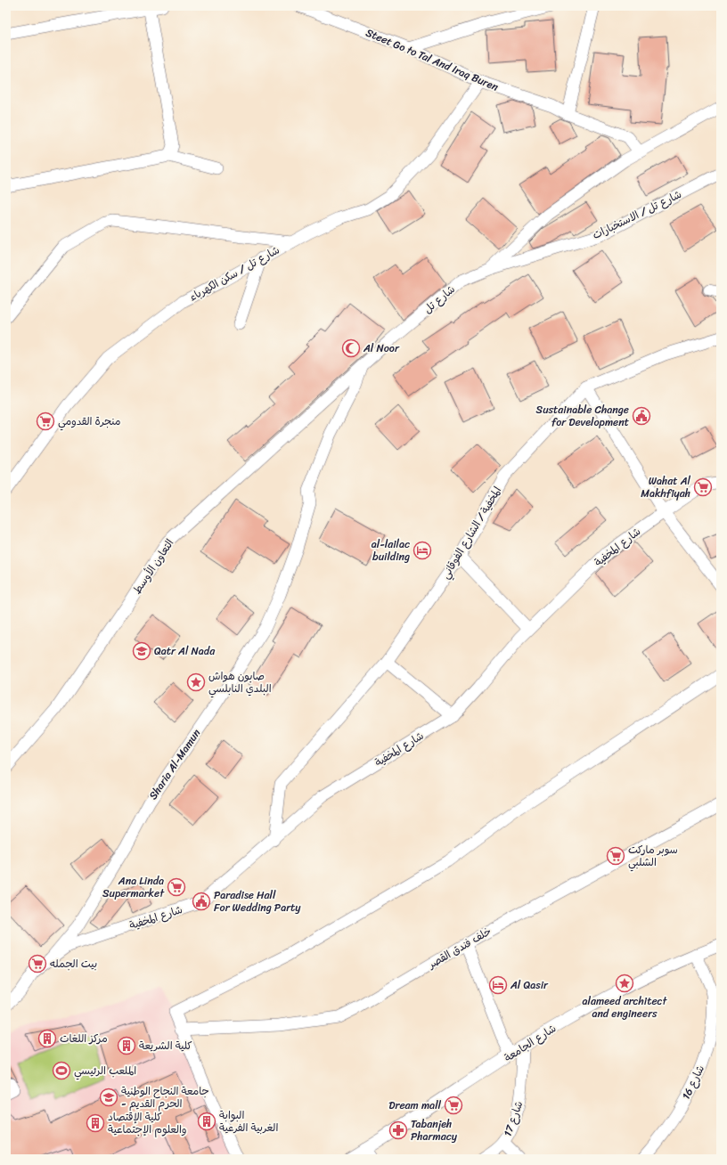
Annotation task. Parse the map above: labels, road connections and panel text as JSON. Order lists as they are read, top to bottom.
{
  "streets": {
    "street": [
      "Steet Go to Tal And Iraq Buren",
      "شارع تل / الاستخبارات",
      "شارع تل / سكن الكهرباء",
      "شارع تل",
      "المخفية / الشارع الفوقاني",
      "شارع المخفية",
      "التعاون الأوسط",
      "Sharia Al-Mamun",
      "خلف فندق القصر",
      "شارع الجامعة",
      "شارع 16",
      "شارع 17"
    ]
  },
  "crossings": [
    ["Steet Go to Tal And Iraq Buren", "شارع تل / سكن الكهرباء"],
    ["Steet Go to Tal And Iraq Buren", "شارع تل"],
    ["شارع تل / الاستخبارات", "شارع تل"],
    ["شارع تل", "التعاون الأوسط"],
    ["شارع تل", "Sharia Al-Mamun"],
    ["المخفية / الشارع الفوقاني", "شارع المخفية"],
    ["شارع المخفية", "Sharia Al-Mamun"],
    ["شارع الجامعة", "شارع 16"],
    ["شارع الجامعة", "شارع 17"]
  ],
  "places": {
    "mosque": ["Al Noor"],
    "public building": ["Sustainable Change for Development", "Paradise Hall For Wedding Party"],
    "supermarket": [
      "منجرة القدومي",
      "Wahat Al Makhfiyah",
      "سوبر ماركت الشلبي",
      "Ana Linda Supermarket",
      "بيت الجمله",
      "Dream mall"
    ],
    "hotel": ["al-lailac building", "Al Qasir"],
    "school or university": ["Qatr Al Nada", "جامعة النجاح الوطنية - الحرم القديم"],
    "place": ["صابون هواش البلدي النابلسي", "alameed architect and engineers"],
    "building": [
      "مركز اللغات",
      "كلية الشريعة",
      "البوابة الغربية الفرعية",
      "كلية الإقتصاد والعلوم الإجتماعية"
    ],
    "sports": ["الملعب الرئيسي"],
    "pharmacy": ["Tabanjeh Pharmacy"]
  }
}
